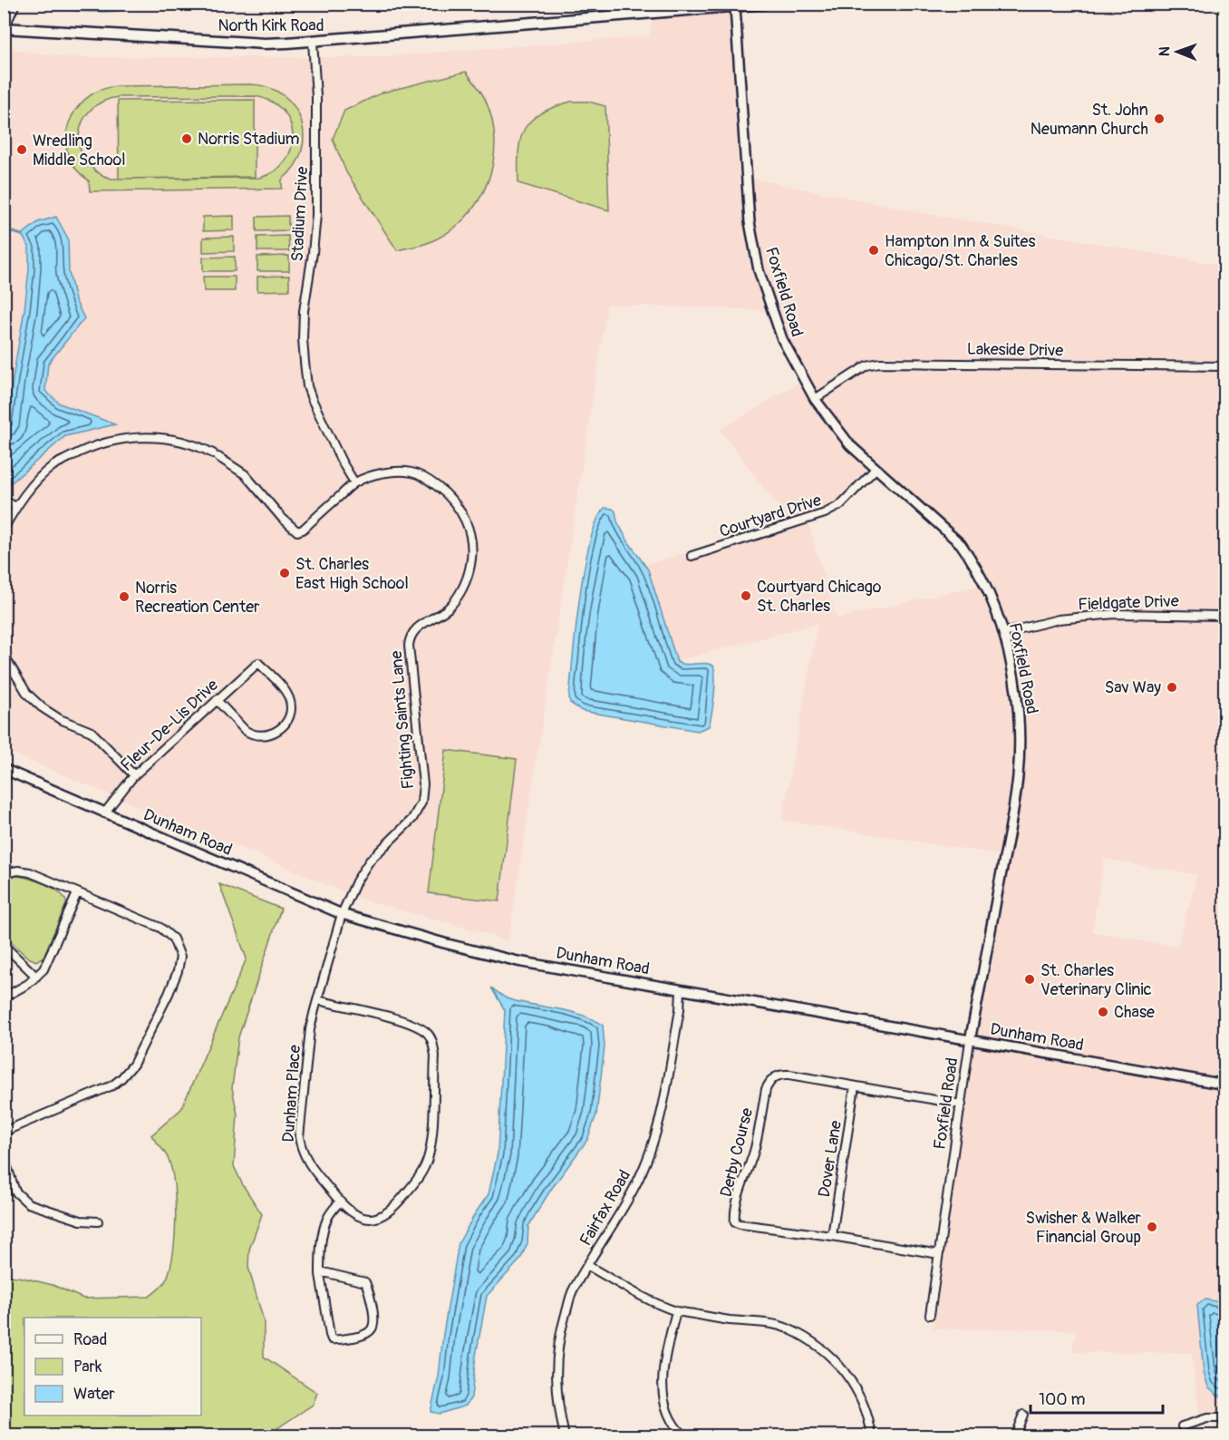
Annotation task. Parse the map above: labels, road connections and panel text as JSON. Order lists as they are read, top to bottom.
{
  "streets": {
    "main road": ["North Kirk Road"],
    "street": [
      "Stadium Drive",
      "Foxfield Road",
      "Lakeside Drive",
      "Courtyard Drive",
      "Fieldgate Drive",
      "Fighting Saints Lane",
      "Fleur-De-Lis Drive",
      "Dunham Road",
      "Dunham Place",
      "Derby Course",
      "Dover Lane",
      "Fairfax Road"
    ]
  },
  "crossings": [
    ["North Kirk Road", "Stadium Drive"],
    ["North Kirk Road", "Foxfield Road"],
    ["Stadium Drive", "Fighting Saints Lane"],
    ["Foxfield Road", "Lakeside Drive"],
    ["Foxfield Road", "Courtyard Drive"],
    ["Foxfield Road", "Fieldgate Drive"],
    ["Foxfield Road", "Dunham Road"],
    ["Foxfield Road", "Derby Course"],
    ["Fighting Saints Lane", "Dunham Road"],
    ["Fighting Saints Lane", "Dunham Place"],
    ["Fleur-De-Lis Drive", "Dunham Road"],
    ["Dunham Road", "Dunham Place"],
    ["Dunham Road", "Fairfax Road"],
    ["Derby Course", "Dover Lane"]
  ],
  "places": [
    "St. John Neumann Church",
    "Norris Stadium",
    "Wredling Middle School",
    "Hampton Inn & Suites Chicago/St. Charles",
    "St. Charles East High School",
    "Courtyard Chicago St. Charles",
    "Norris Recreation Center",
    "Sav Way",
    "St. Charles Veterinary Clinic",
    "Chase",
    "Swisher & Walker Financial Group"
  ],
  "legend": ["Road", "Park", "Water"],
  "scale_bar": "100 m",
  "north": "left"
}
